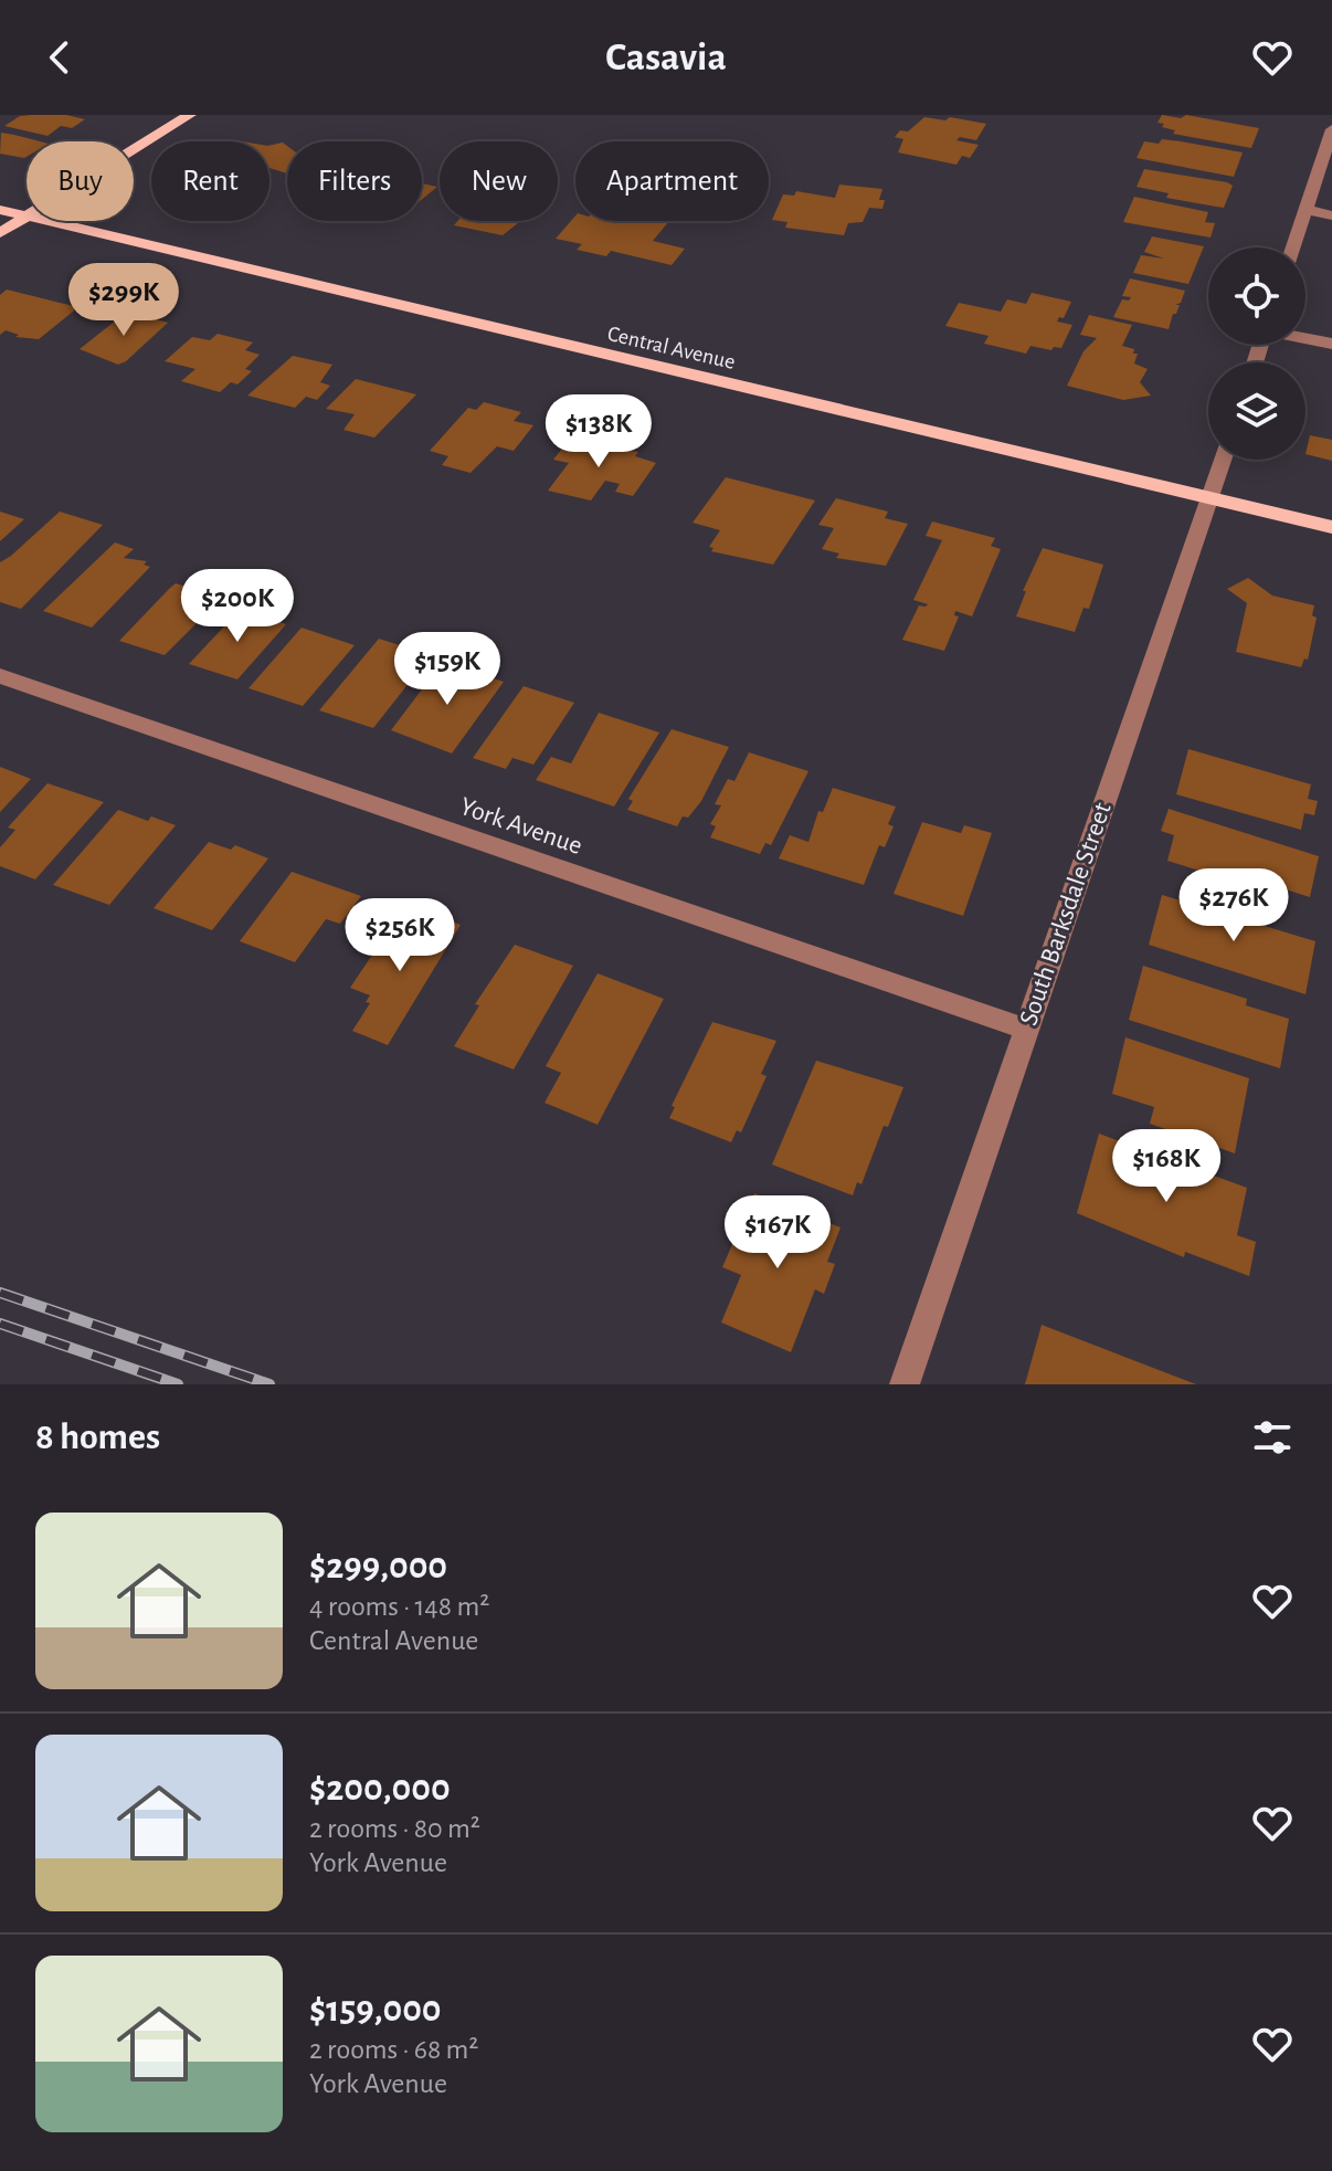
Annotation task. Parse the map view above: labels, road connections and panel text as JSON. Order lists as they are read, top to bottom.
{
  "streets": {
    "main road": ["Central Avenue"],
    "street": ["York Avenue", "South Barksdale Street"]
  },
  "crossings": [
    ["Central Avenue", "South Barksdale Street"],
    ["York Avenue", "South Barksdale Street"]
  ],
  "page": {
    "header": "Casavia",
    "chip": [
      "Buy",
      "Rent",
      "Filters",
      "New",
      "Apartment"
    ],
    "price": [
      "$299K",
      "$138K",
      "$200K",
      "$159K",
      "$276K",
      "$256K",
      "$168K",
      "$167K"
    ],
    "heading": "8 homes",
    "list": [
      {
        "name": "$299,000",
        "note": "4 rooms · 148 m² · Central Avenue"
      },
      {
        "name": "$200,000",
        "note": "2 rooms · 80 m² · York Avenue"
      },
      {
        "name": "$159,000",
        "note": "2 rooms · 68 m² · York Avenue"
      }
    ]
  }
}
